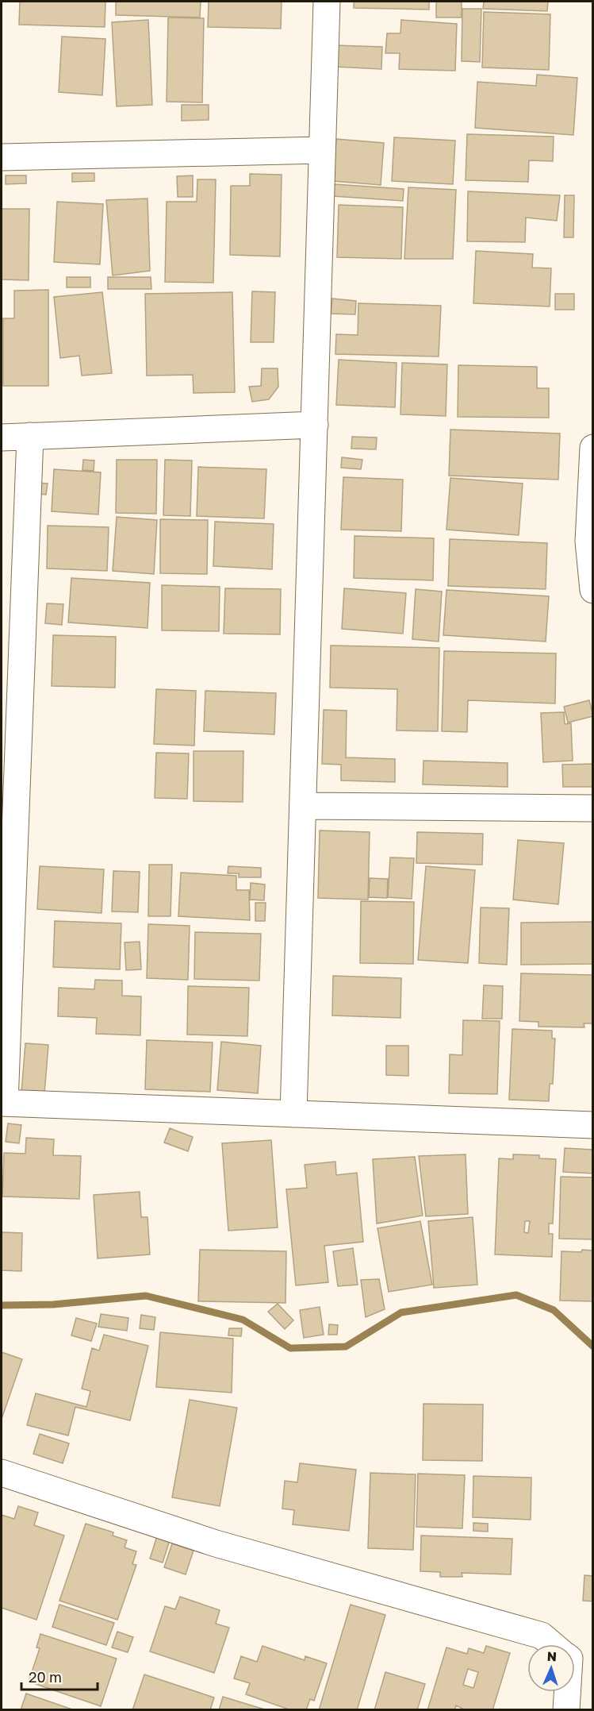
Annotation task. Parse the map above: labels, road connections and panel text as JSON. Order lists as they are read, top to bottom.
{
  "scale_bar": "20 m",
  "north": "top"
}
